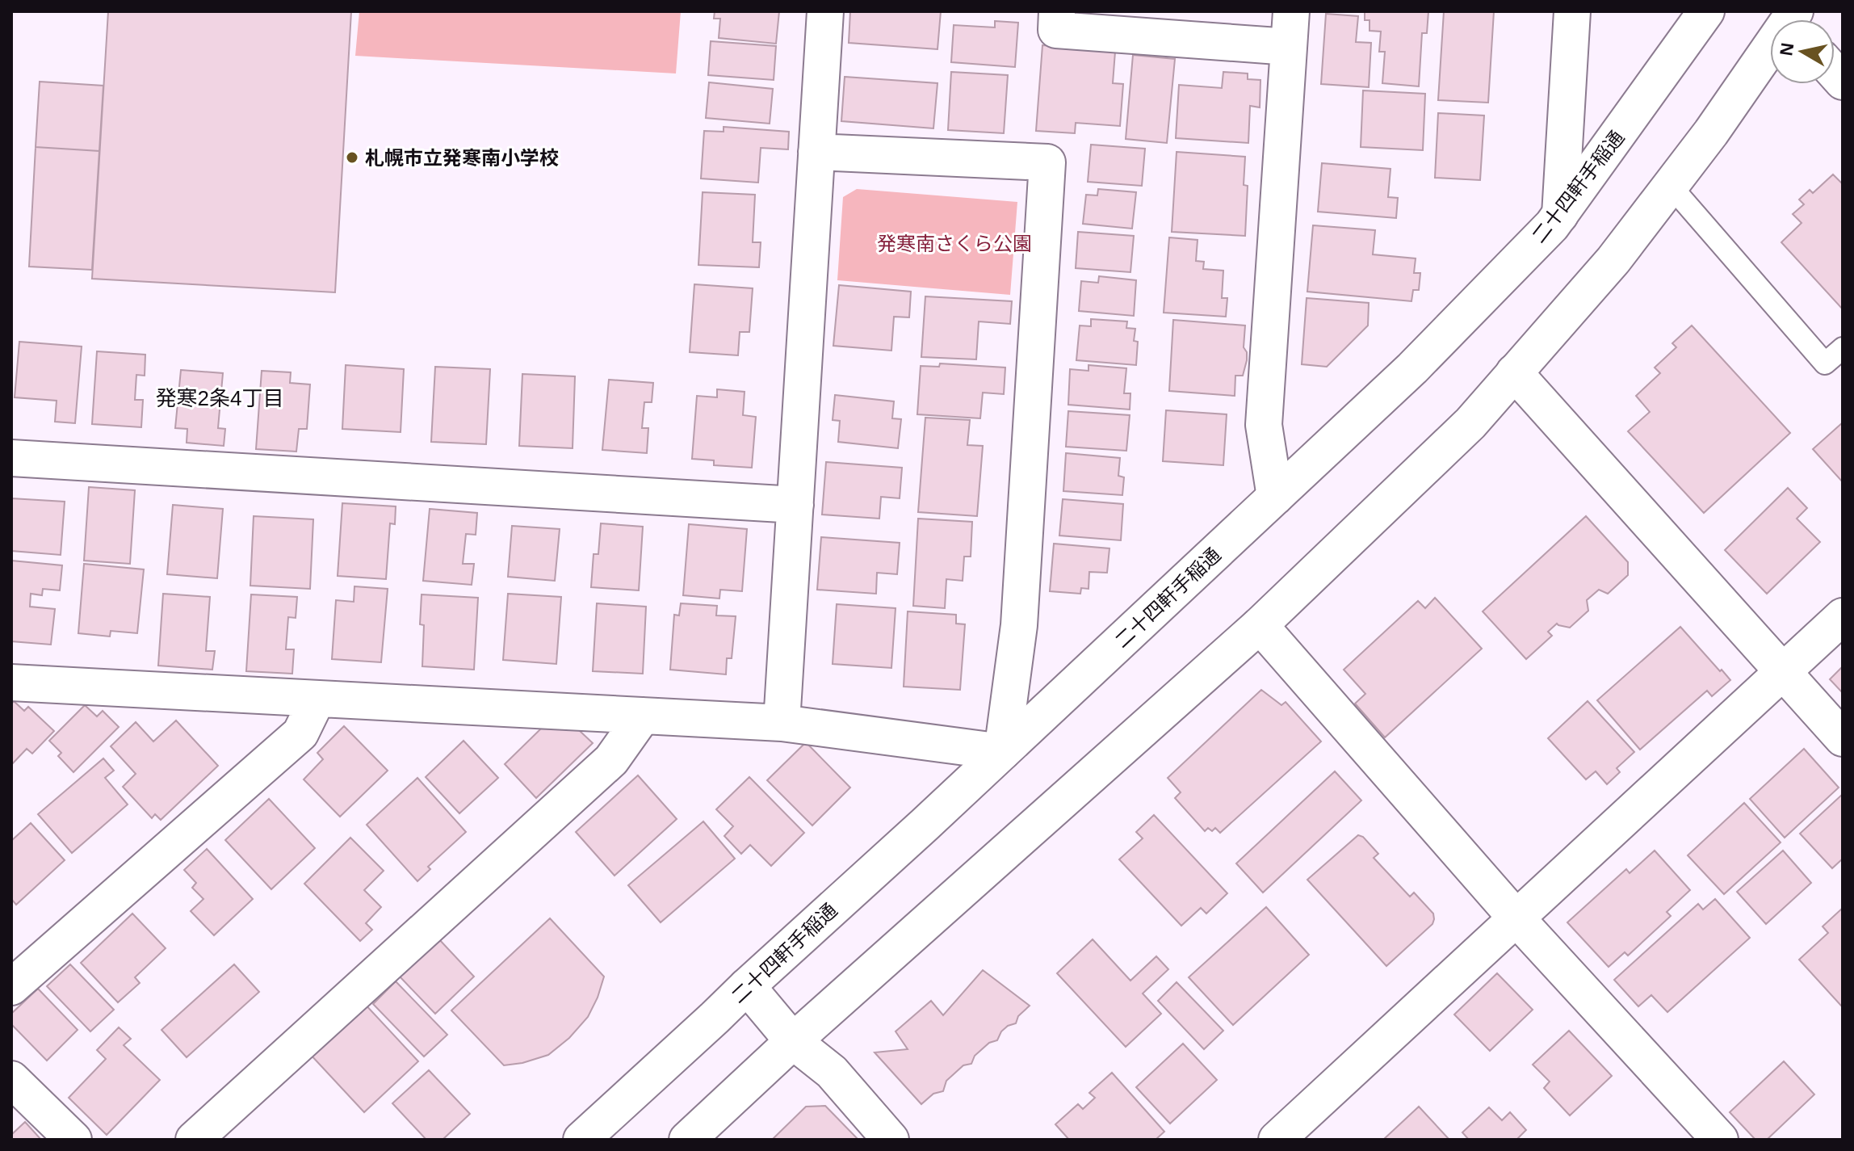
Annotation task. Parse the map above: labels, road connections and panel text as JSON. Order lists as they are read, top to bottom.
{
  "streets": {
    "street": ["二十四軒手稲通"]
  },
  "districts": ["発寒2条4丁目"],
  "parks": ["発寒南さくら公園"],
  "places": ["札幌市立発寒南小学校"],
  "north": "left"
}
